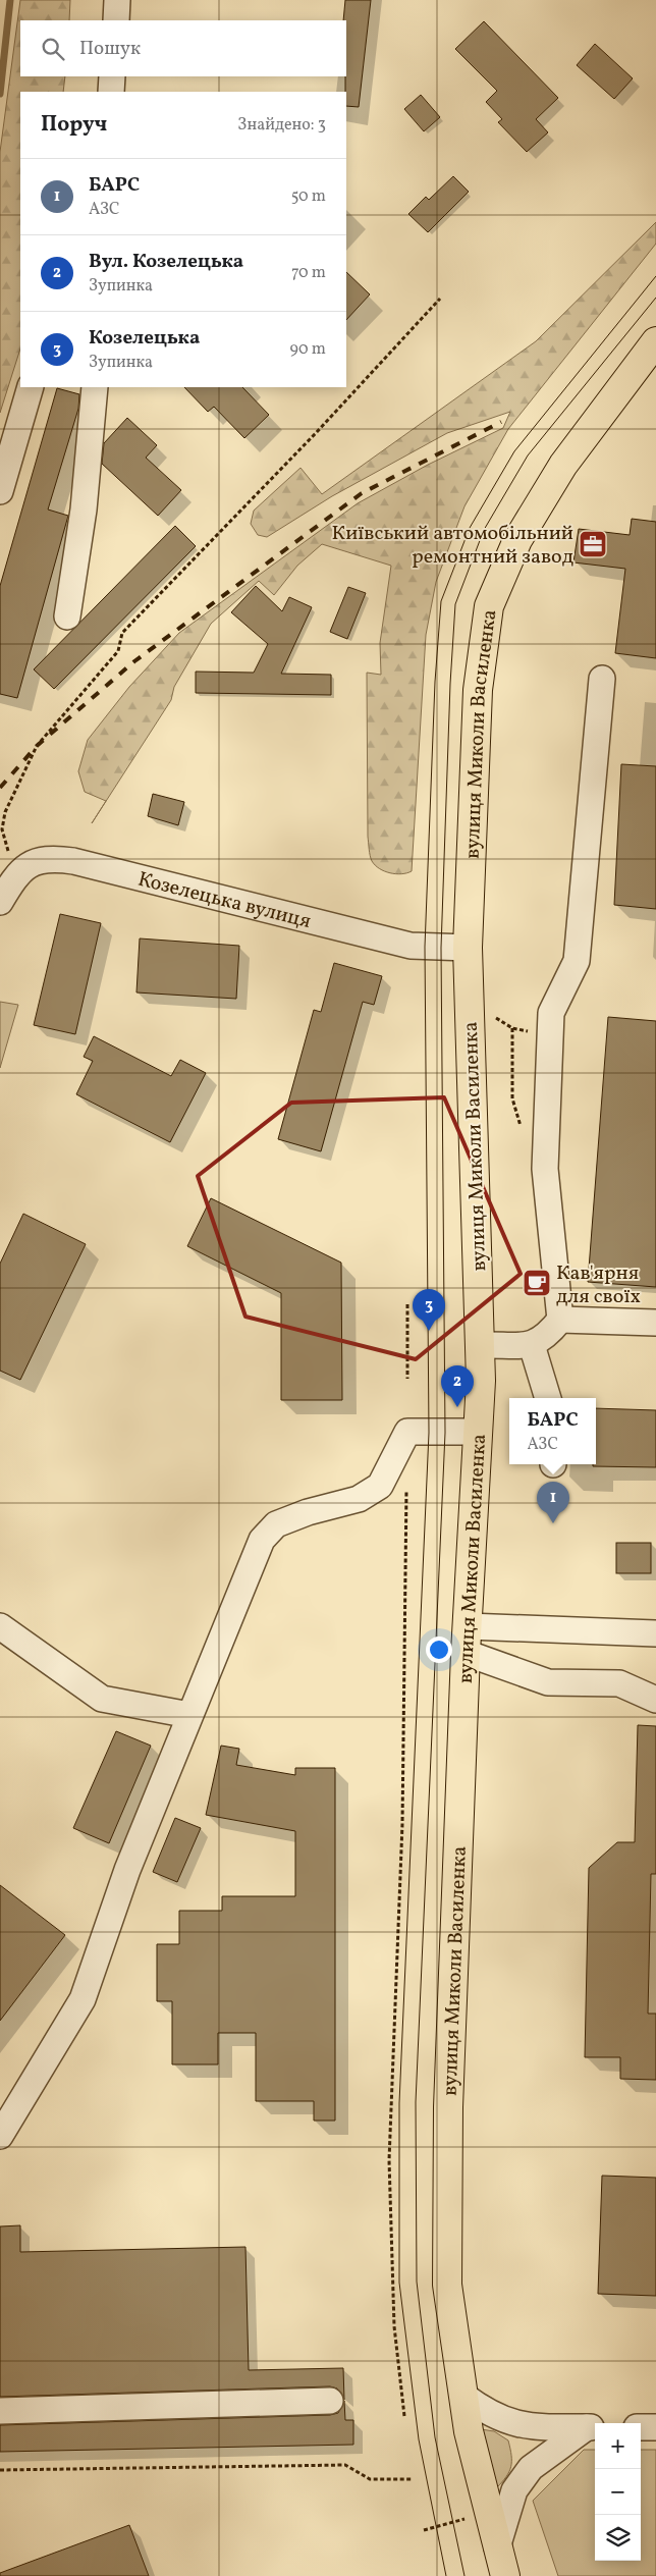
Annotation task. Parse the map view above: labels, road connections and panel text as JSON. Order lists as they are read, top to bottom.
{
  "streets": {
    "main road": ["вулиця Миколи Василенка"],
    "street": ["Козелецька вулиця"]
  },
  "crossings": [
    ["вулиця Миколи Василенка", "Козелецька вулиця"]
  ],
  "places": {
    "office": ["Київський автомобільний ремонтний завод"],
    "cafe": ["Кав'ярня для своїх"]
  },
  "page": {
    "search": "Пошук",
    "heading": ["Поруч", "Знайдено: 3"],
    "list": [
      {
        "mark": "1",
        "name": "БАРС",
        "note": "АЗС",
        "value": "50 m"
      },
      {
        "mark": "2",
        "name": "Вул. Козелецька",
        "note": "Зупинка",
        "value": "70 m"
      },
      {
        "mark": "3",
        "name": "Козелецька",
        "note": "Зупинка",
        "value": "90 m"
      }
    ],
    "pins": ["3", "2", "1"],
    "popup": ["БАРС", "АЗС"],
    "map_buttons": ["+", "−"]
  }
}
